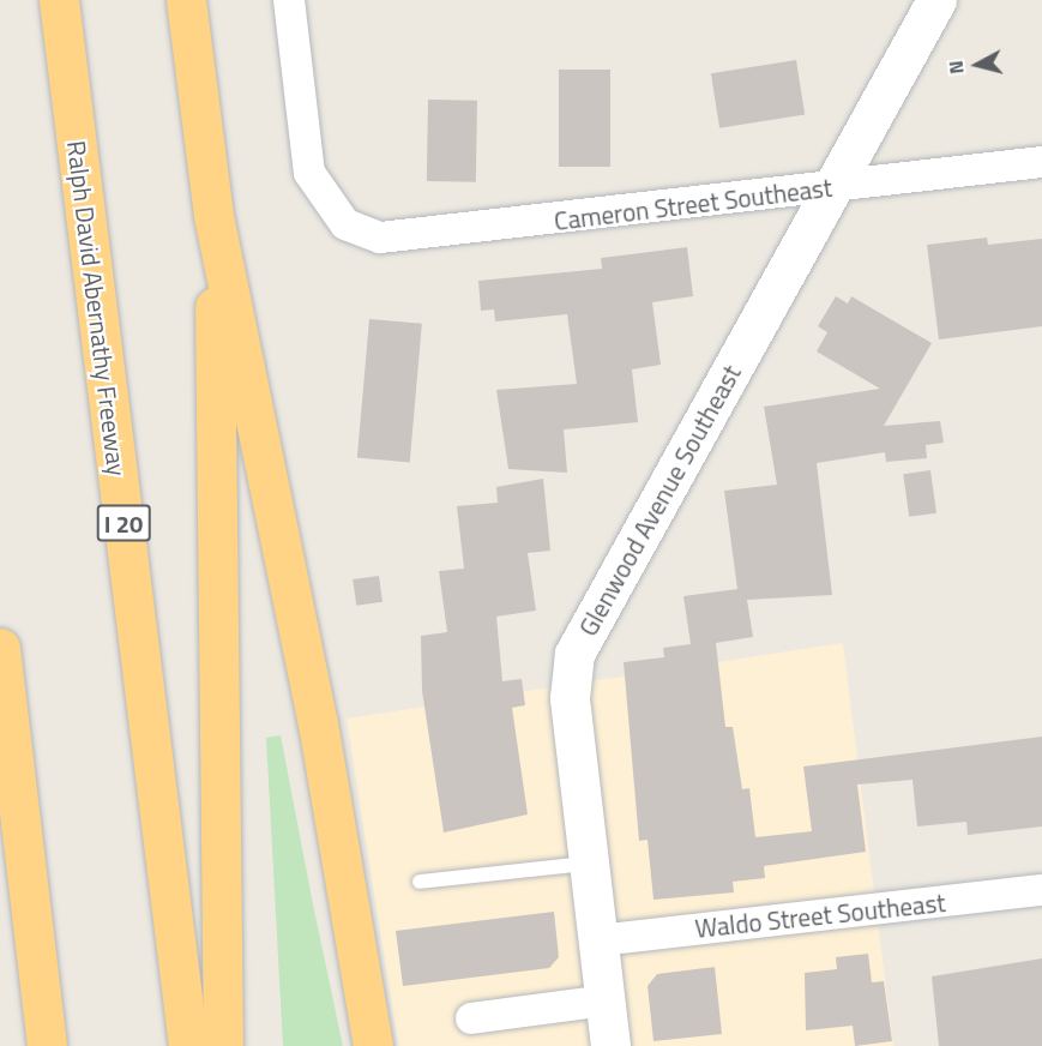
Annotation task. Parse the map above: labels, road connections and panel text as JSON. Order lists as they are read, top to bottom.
{
  "streets": {
    "highway": ["Ralph David Abernathy Freeway", "I 20"],
    "street": ["Cameron Street Southeast", "Glenwood Avenue Southeast", "Waldo Street Southeast"]
  },
  "crossings": [
    ["Cameron Street Southeast", "Glenwood Avenue Southeast"],
    ["Glenwood Avenue Southeast", "Waldo Street Southeast"]
  ],
  "north": "left"
}
